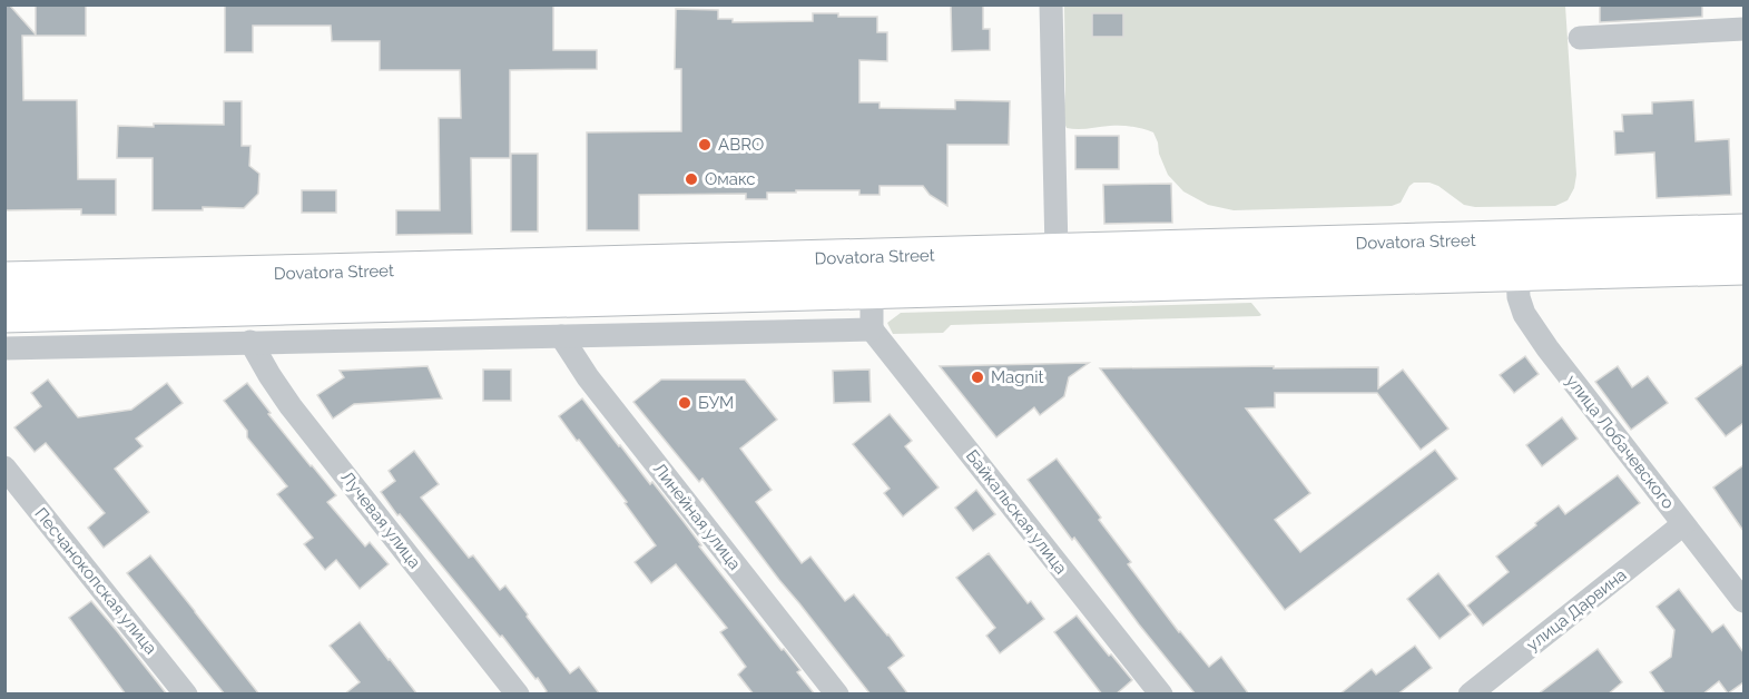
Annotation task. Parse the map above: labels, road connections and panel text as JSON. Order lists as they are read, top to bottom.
{
  "streets": {
    "main road": ["Dovatora Street"],
    "street": [
      "улица Лобачевского",
      "Байкальская улица",
      "Линейная улица",
      "Лучевая улица",
      "Песчанокопская улица",
      "улица Дарвина"
    ]
  },
  "crossings": [
    ["Dovatora Street", "улица Лобачевского"],
    ["Dovatora Street", "Байкальская улица"],
    ["улица Лобачевского", "улица Дарвина"]
  ],
  "places": [
    "ABRO",
    "Омакс",
    "Magnit",
    "БУМ"
  ]
}
